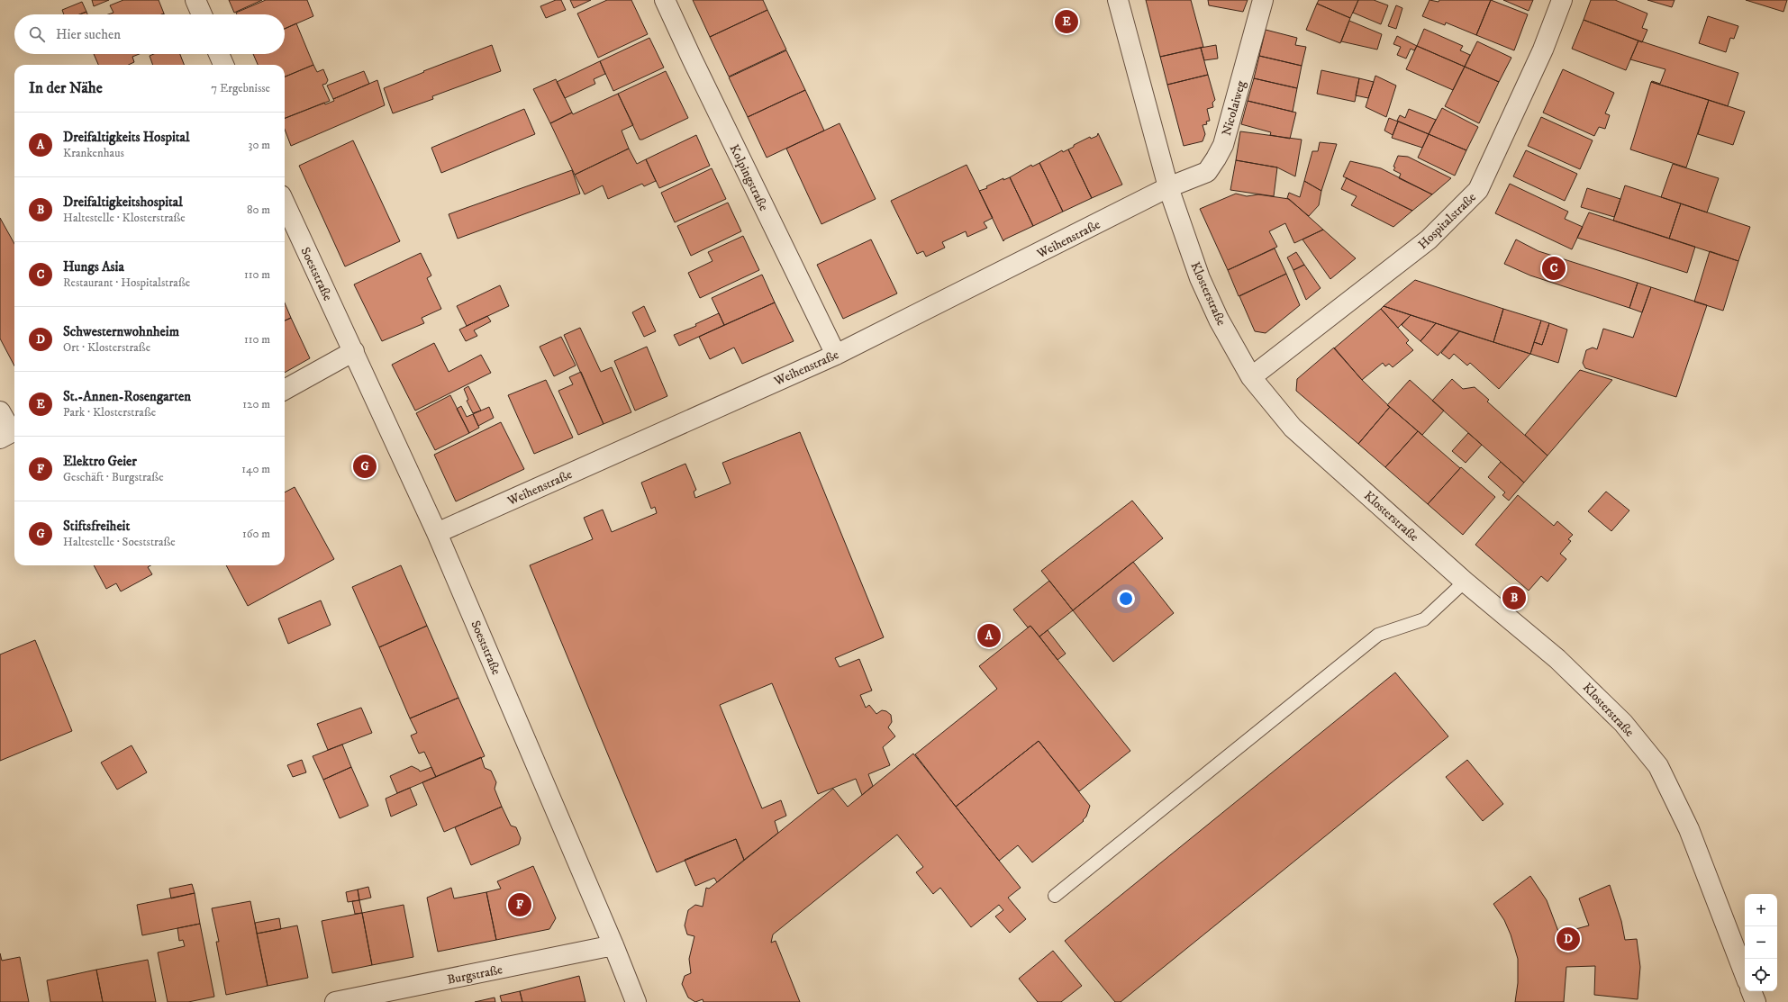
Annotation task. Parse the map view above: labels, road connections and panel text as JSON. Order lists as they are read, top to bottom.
{
  "streets": {
    "street": [
      "Nicolaiweg",
      "Kolpingstraße",
      "Hospitalstraße",
      "Weihenstraße",
      "Soeststraße",
      "Klosterstraße",
      "Burgstraße"
    ]
  },
  "crossings": [
    ["Nicolaiweg", "Weihenstraße"],
    ["Nicolaiweg", "Klosterstraße"],
    ["Kolpingstraße", "Weihenstraße"],
    ["Hospitalstraße", "Klosterstraße"],
    ["Weihenstraße", "Soeststraße"],
    ["Weihenstraße", "Klosterstraße"],
    ["Soeststraße", "Burgstraße"]
  ],
  "page": {
    "pins": [
      "E",
      "C",
      "G",
      "B",
      "A",
      "F",
      "D"
    ],
    "search": "Hier suchen",
    "heading": ["In der Nähe", "7 Ergebnisse"],
    "list": [
      {
        "mark": "A",
        "name": "Dreifaltigkeits Hospital",
        "note": "Krankenhaus",
        "value": "30 m"
      },
      {
        "mark": "B",
        "name": "Dreifaltigkeitshospital",
        "note": "Haltestelle · Klosterstraße",
        "value": "80 m"
      },
      {
        "mark": "C",
        "name": "Hungs Asia",
        "note": "Restaurant · Hospitalstraße",
        "value": "110 m"
      },
      {
        "mark": "D",
        "name": "Schwesternwohnheim",
        "note": "Ort · Klosterstraße",
        "value": "110 m"
      },
      {
        "mark": "E",
        "name": "St.-Annen-Rosengarten",
        "note": "Park · Klosterstraße",
        "value": "120 m"
      },
      {
        "mark": "F",
        "name": "Elektro Geier",
        "note": "Geschäft · Burgstraße",
        "value": "140 m"
      },
      {
        "mark": "G",
        "name": "Stiftsfreiheit",
        "note": "Haltestelle · Soeststraße",
        "value": "160 m"
      }
    ],
    "map_buttons": ["+", "−"]
  }
}
